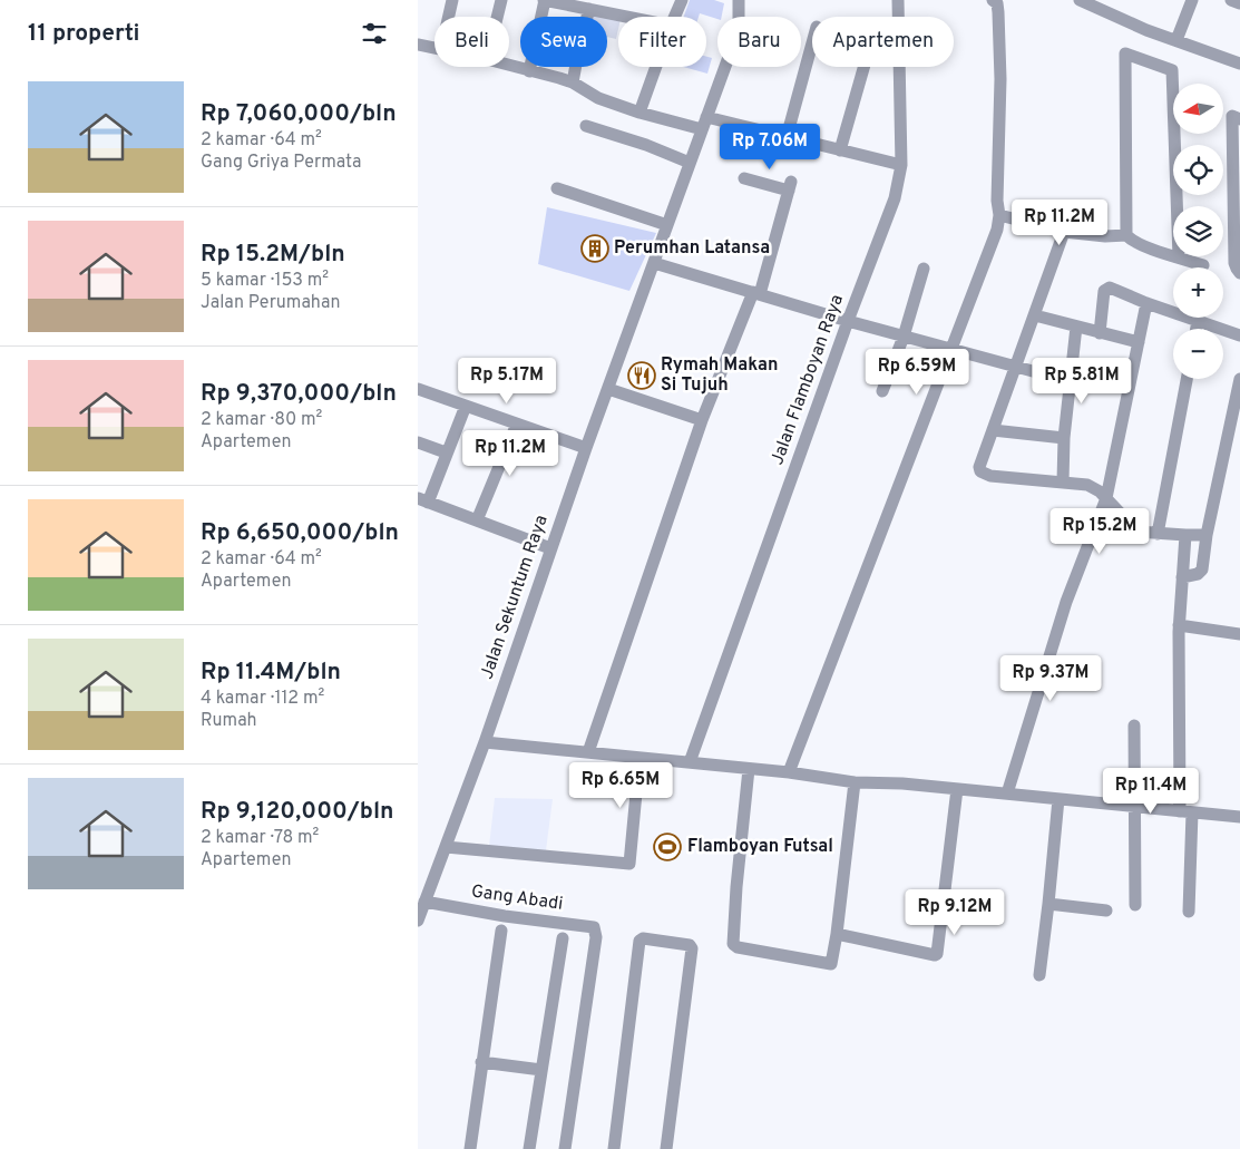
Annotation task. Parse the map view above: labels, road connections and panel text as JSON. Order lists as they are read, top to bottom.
{
  "streets": {
    "street": ["Jalan Flamboyan Raya", "Jalan Sekuntum Raya", "Gang Abadi"]
  },
  "crossings": [
    ["Jalan Sekuntum Raya", "Gang Abadi"]
  ],
  "places": {
    "building": ["Perumhan Latansa"],
    "restaurant": ["Rymah Makan Si Tujuh"],
    "sports": ["Flamboyan Futsal"]
  },
  "north": "left",
  "page": {
    "heading": "11 properti",
    "chip": [
      "Beli",
      "Sewa",
      "Filter",
      "Baru",
      "Apartemen"
    ],
    "list": [
      {
        "name": "Rp 7,060,000/bln",
        "note": "2 kamar · 64 m² · Gang Griya Permata"
      },
      {
        "name": "Rp 15.2M/bln",
        "note": "5 kamar · 153 m² · Jalan Perumahan"
      },
      {
        "name": "Rp 9,370,000/bln",
        "note": "2 kamar · 80 m² · Apartemen"
      },
      {
        "name": "Rp 6,650,000/bln",
        "note": "2 kamar · 64 m² · Apartemen"
      },
      {
        "name": "Rp 11.4M/bln",
        "note": "4 kamar · 112 m² · Rumah"
      },
      {
        "name": "Rp 9,120,000/bln",
        "note": "2 kamar · 78 m² · Apartemen"
      }
    ],
    "map_buttons": ["+", "−"],
    "price": [
      "Rp 7.06M",
      "Rp 11.2M",
      "Rp 6.59M",
      "Rp 5.17M",
      "Rp 5.81M",
      "Rp 11.2M",
      "Rp 15.2M",
      "Rp 9.37M",
      "Rp 6.65M",
      "Rp 11.4M",
      "Rp 9.12M"
    ]
  }
}
